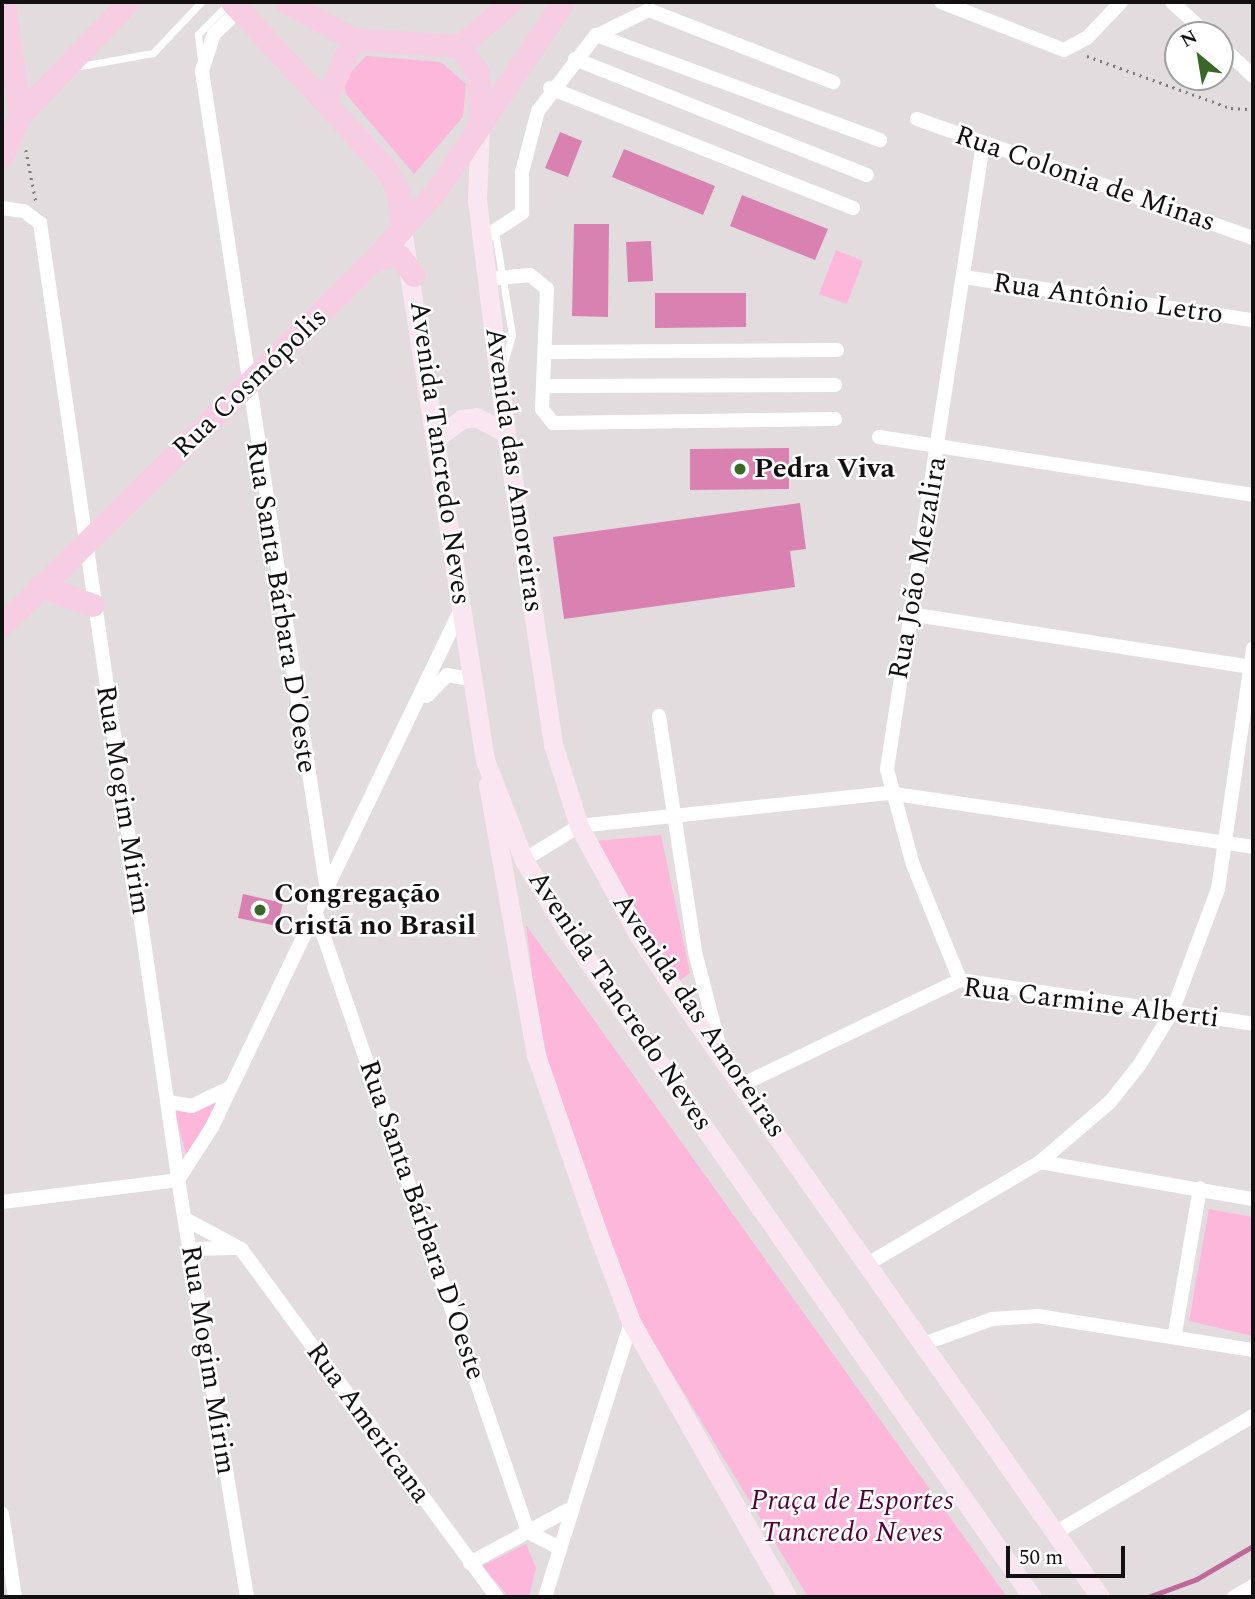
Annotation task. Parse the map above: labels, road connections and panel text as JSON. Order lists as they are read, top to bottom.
{
  "streets": {
    "main road": ["Rua Cosmópolis", "Avenida Tancredo Neves", "Avenida das Amoreiras"],
    "street": [
      "Rua Colonia de Minas",
      "Rua Antônio Letro",
      "Rua João Mezalira",
      "Rua Santa Bárbara D'Oeste",
      "Rua Mogim Mirim",
      "Rua Carmine Alberti",
      "Rua Americana"
    ]
  },
  "crossings": [
    ["Rua Colonia de Minas", "Rua João Mezalira"],
    ["Rua Antônio Letro", "Rua João Mezalira"],
    ["Rua Cosmópolis", "Avenida Tancredo Neves"],
    ["Rua Cosmópolis", "Avenida das Amoreiras"],
    ["Rua Cosmópolis", "Rua Santa Bárbara D'Oeste"],
    ["Rua Cosmópolis", "Rua Mogim Mirim"],
    ["Avenida das Amoreiras", "Rua Carmine Alberti"],
    ["Rua João Mezalira", "Rua Carmine Alberti"],
    ["Rua Mogim Mirim", "Rua Americana"]
  ],
  "parks": ["Praça de Esportes Tancredo Neves"],
  "places": ["Pedra Viva", "Congregação Cristã no Brasil"],
  "scale_bar": "50 m",
  "north": "top left"
}
